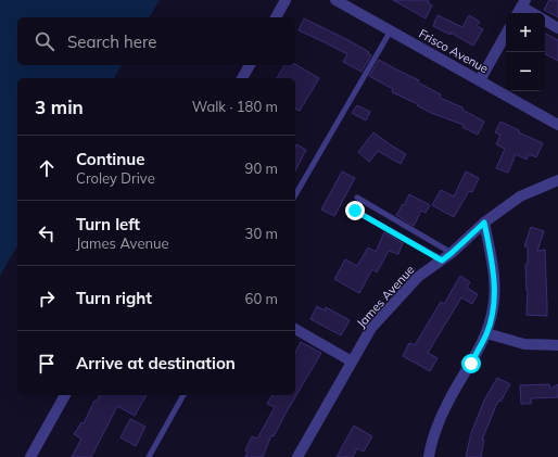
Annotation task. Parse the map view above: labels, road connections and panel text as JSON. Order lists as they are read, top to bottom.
{
  "streets": {
    "street": ["Frisco Avenue", "James Avenue"]
  },
  "page": {
    "map_buttons": ["+", "−"],
    "search": "Search here",
    "heading": ["3 min", "Walk · 180 m"],
    "list": [
      ["Continue", "Croley Drive", "90 m"],
      ["Turn left", "James Avenue", "30 m"],
      ["Turn right", "60 m"],
      "Arrive at destination"
    ]
  }
}
